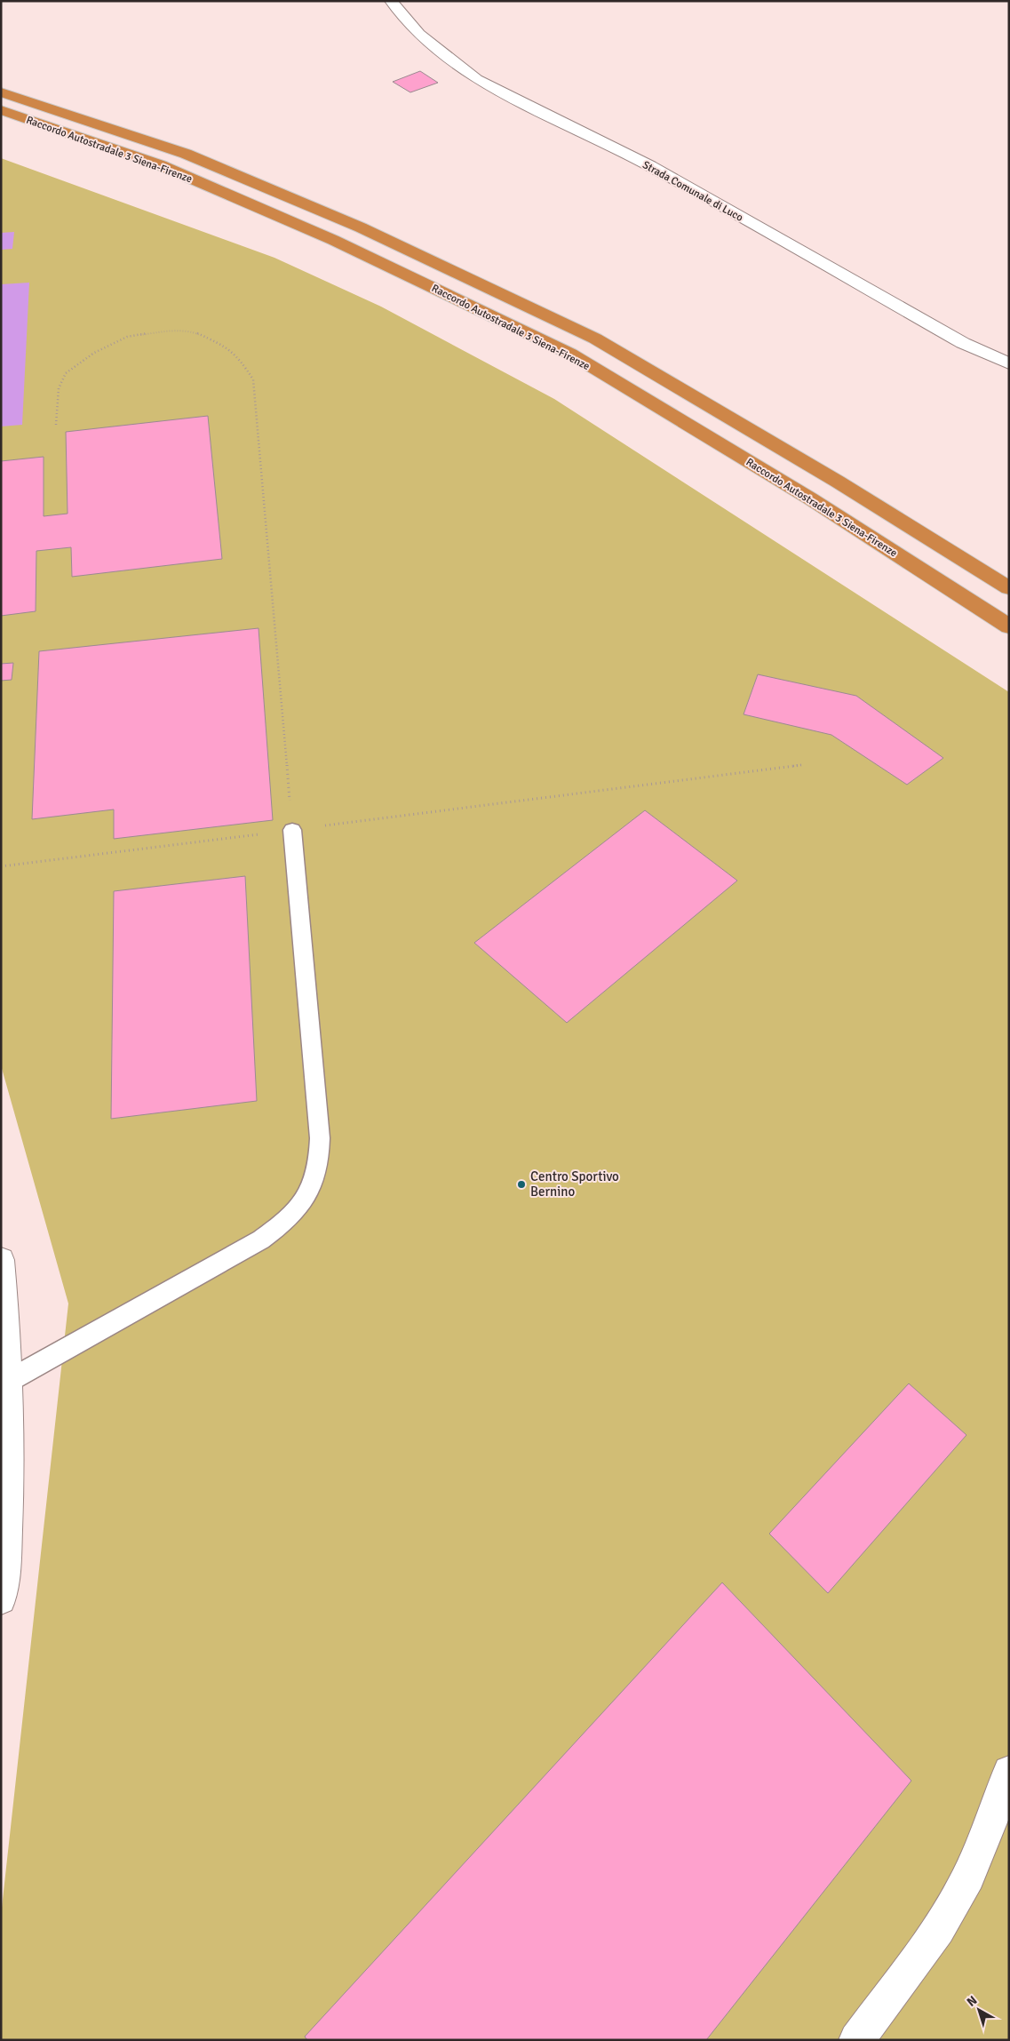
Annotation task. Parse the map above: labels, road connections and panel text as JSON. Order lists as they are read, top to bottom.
{
  "streets": {
    "highway": ["Raccordo Autostradale 3 Siena-Firenze"],
    "street": ["Strada Comunale di Luco"]
  },
  "places": ["Centro Sportivo Bernino"],
  "north": "top left"
}
